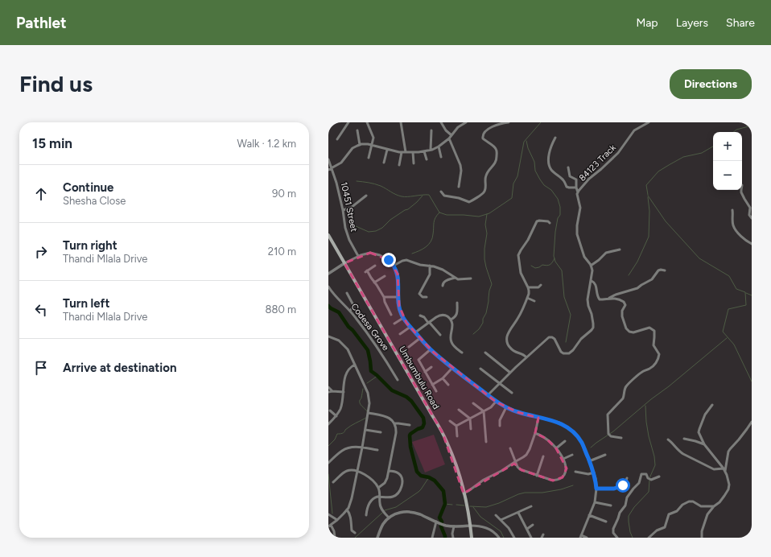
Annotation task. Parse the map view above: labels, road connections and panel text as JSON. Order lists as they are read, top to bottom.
{
  "streets": {
    "main road": ["Umbumbulu Road"],
    "street": ["84123 Track", "10451 Street", "Codesa Grove"]
  },
  "page": {
    "header": "Pathlet",
    "nav": ["Map", "Layers", "Share"],
    "buttons": "Directions",
    "title": "Find us",
    "heading": ["15 min", "Walk · 1.2 km"],
    "map_buttons": ["+", "−"],
    "list": [
      ["Continue", "Shesha Close", "90 m"],
      ["Turn right", "Thandi Mlala Drive", "210 m"],
      ["Turn left", "Thandi Mlala Drive", "880 m"],
      "Arrive at destination"
    ]
  }
}
